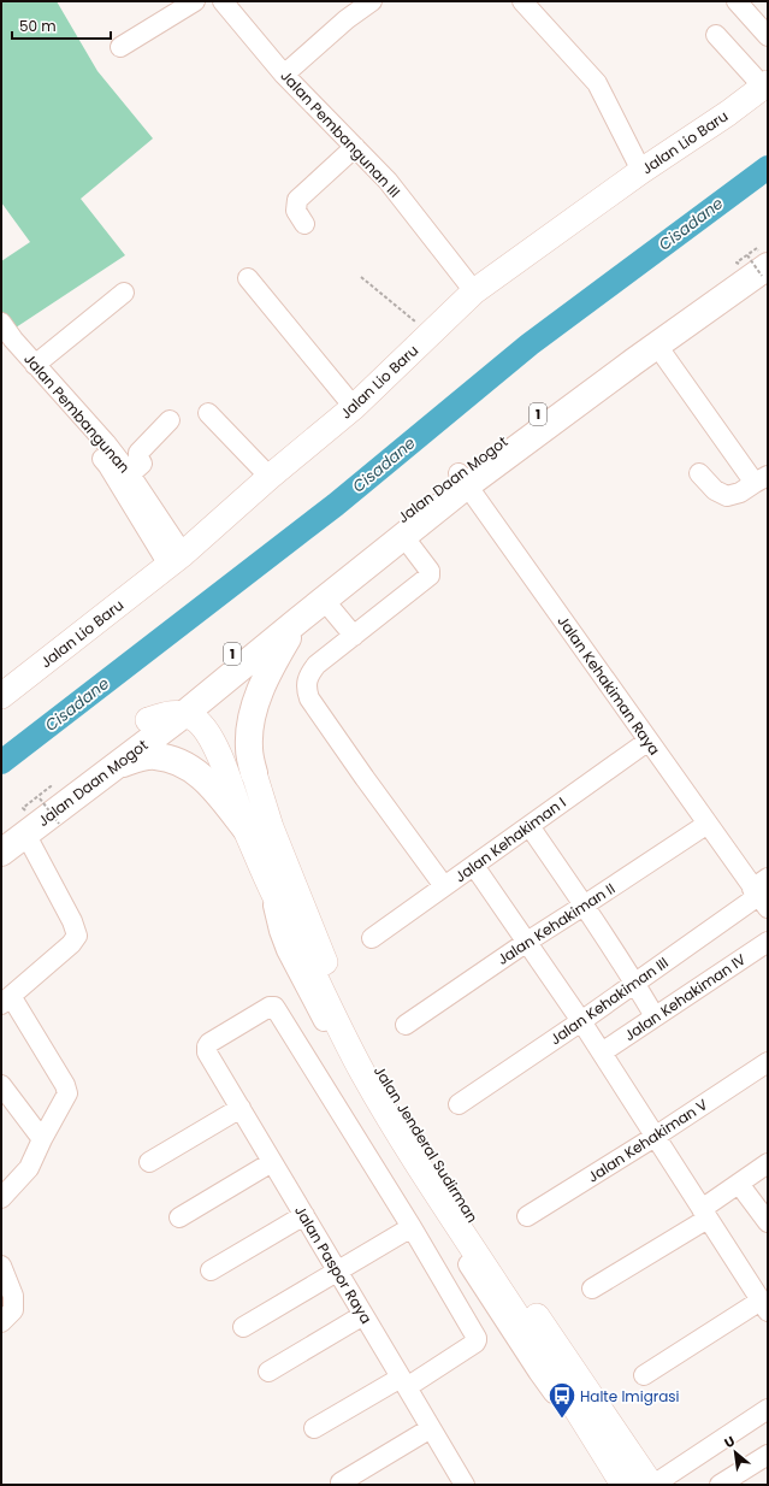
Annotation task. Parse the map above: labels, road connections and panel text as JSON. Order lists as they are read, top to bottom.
{
  "streets": {
    "highway": ["1", "Jalan Daan Mogot"],
    "main road": ["Jalan Lio Baru", "Jalan Jenderal Sudirman"],
    "street": [
      "Jalan Pembangunan III",
      "Jalan Pembangunan",
      "Jalan Kehakiman Raya",
      "Jalan Kehakiman I",
      "Jalan Kehakiman II",
      "Jalan Kehakiman IV",
      "Jalan Kehakiman III",
      "Jalan Kehakiman V",
      "Jalan Paspor Raya"
    ]
  },
  "crossings": [
    ["Jalan Pembangunan III", "Jalan Lio Baru"],
    ["Jalan Lio Baru", "Jalan Pembangunan"],
    ["Jalan Daan Mogot", "Jalan Kehakiman Raya"],
    ["Jalan Daan Mogot", "Jalan Jenderal Sudirman"],
    ["Jalan Kehakiman Raya", "Jalan Kehakiman I"],
    ["Jalan Kehakiman Raya", "Jalan Kehakiman II"],
    ["Jalan Kehakiman Raya", "Jalan Kehakiman III"]
  ],
  "water": ["Cisadane"],
  "places": {
    "bus stop": ["Halte Imigrasi"]
  },
  "scale_bar": "50 m",
  "north": "top left"
}
